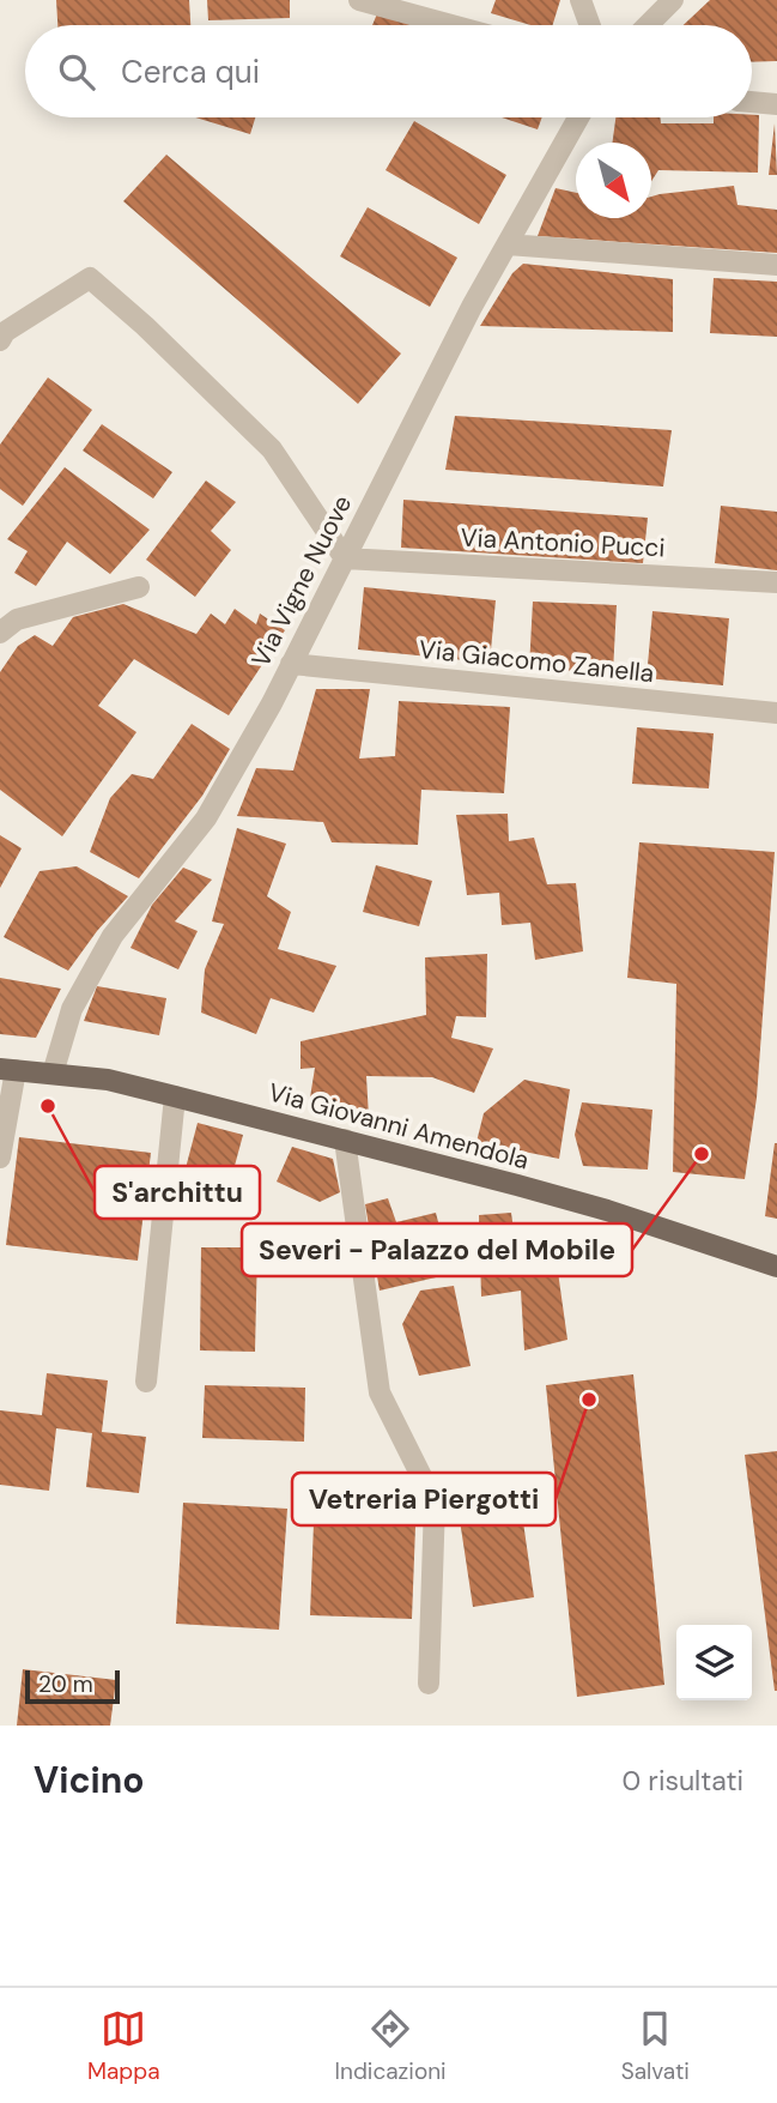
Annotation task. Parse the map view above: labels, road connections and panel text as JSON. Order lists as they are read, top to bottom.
{
  "streets": {
    "main road": ["Via Giovanni Amendola"],
    "street": ["Via Antonio Pucci", "Via Vigne Nuove", "Via Giacomo Zanella"]
  },
  "crossings": [
    ["Via Antonio Pucci", "Via Vigne Nuove"],
    ["Via Vigne Nuove", "Via Giacomo Zanella"],
    ["Via Vigne Nuove", "Via Giovanni Amendola"]
  ],
  "places": ["S'archittu", "Severi - Palazzo del Mobile", "Vetreria Piergotti"],
  "scale_bar": "20 m",
  "north": "bottom right",
  "page": {
    "search": "Cerca qui",
    "scale": "20 m",
    "heading": ["Vicino", "0 risultati"],
    "nav": ["Mappa", "Indicazioni", "Salvati"]
  }
}
